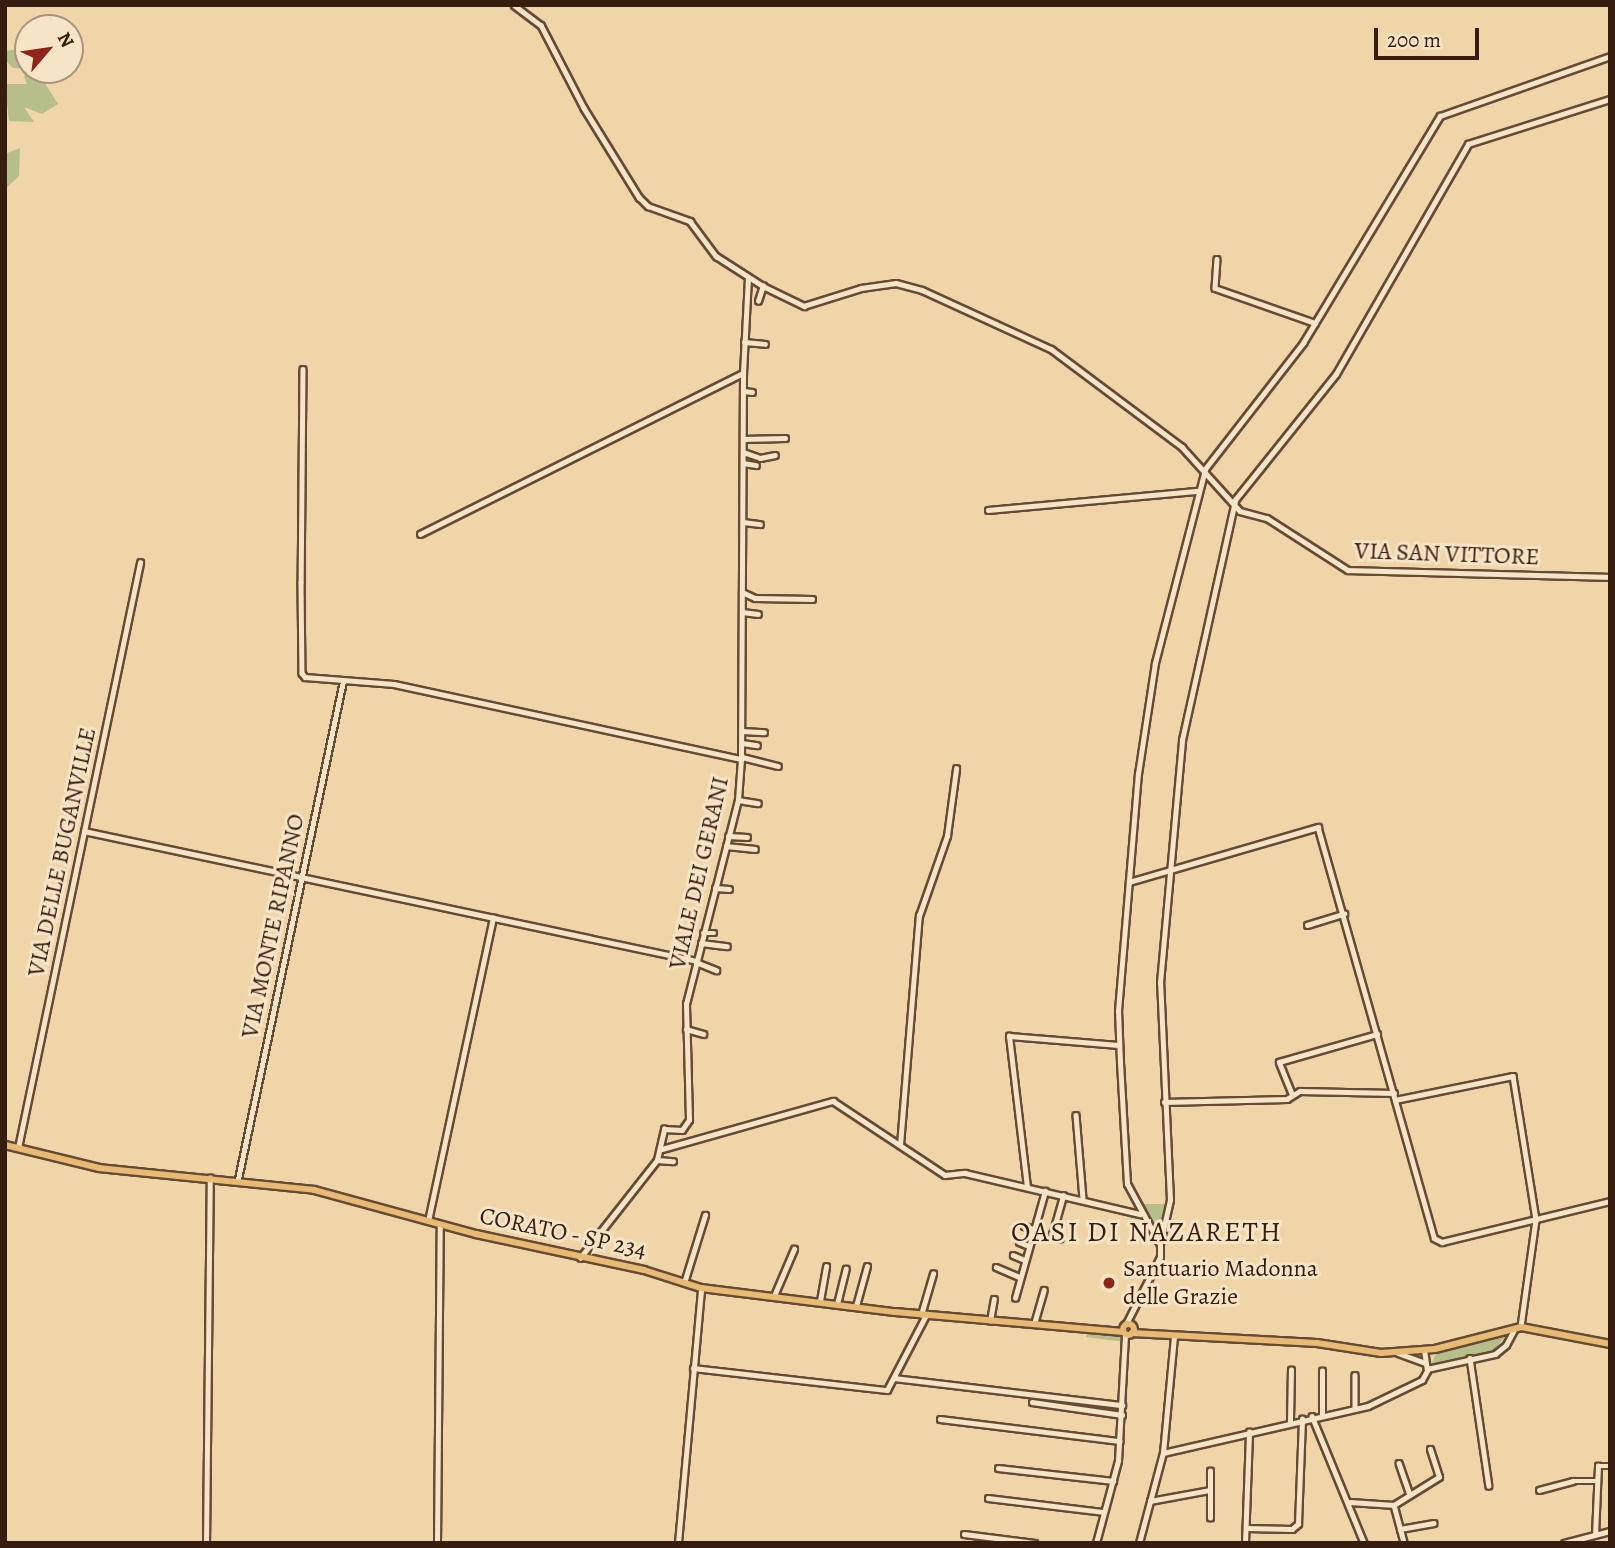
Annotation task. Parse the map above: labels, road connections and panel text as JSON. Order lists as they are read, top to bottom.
{
  "streets": {
    "main road": ["CORATO - SP 234"],
    "street": [
      "VIA SAN VITTORE",
      "VIA DELLE BUGANVILLE",
      "VIALE DEI GERANI",
      "VIA MONTE RIPANNO"
    ]
  },
  "crossings": [
    ["VIA DELLE BUGANVILLE", "CORATO - SP 234"],
    ["VIALE DEI GERANI", "CORATO - SP 234"],
    ["VIA MONTE RIPANNO", "CORATO - SP 234"]
  ],
  "districts": ["OASI DI NAZARETH"],
  "places": ["Santuario Madonna delle Grazie"],
  "scale_bar": "200 m",
  "north": "top right"
}
